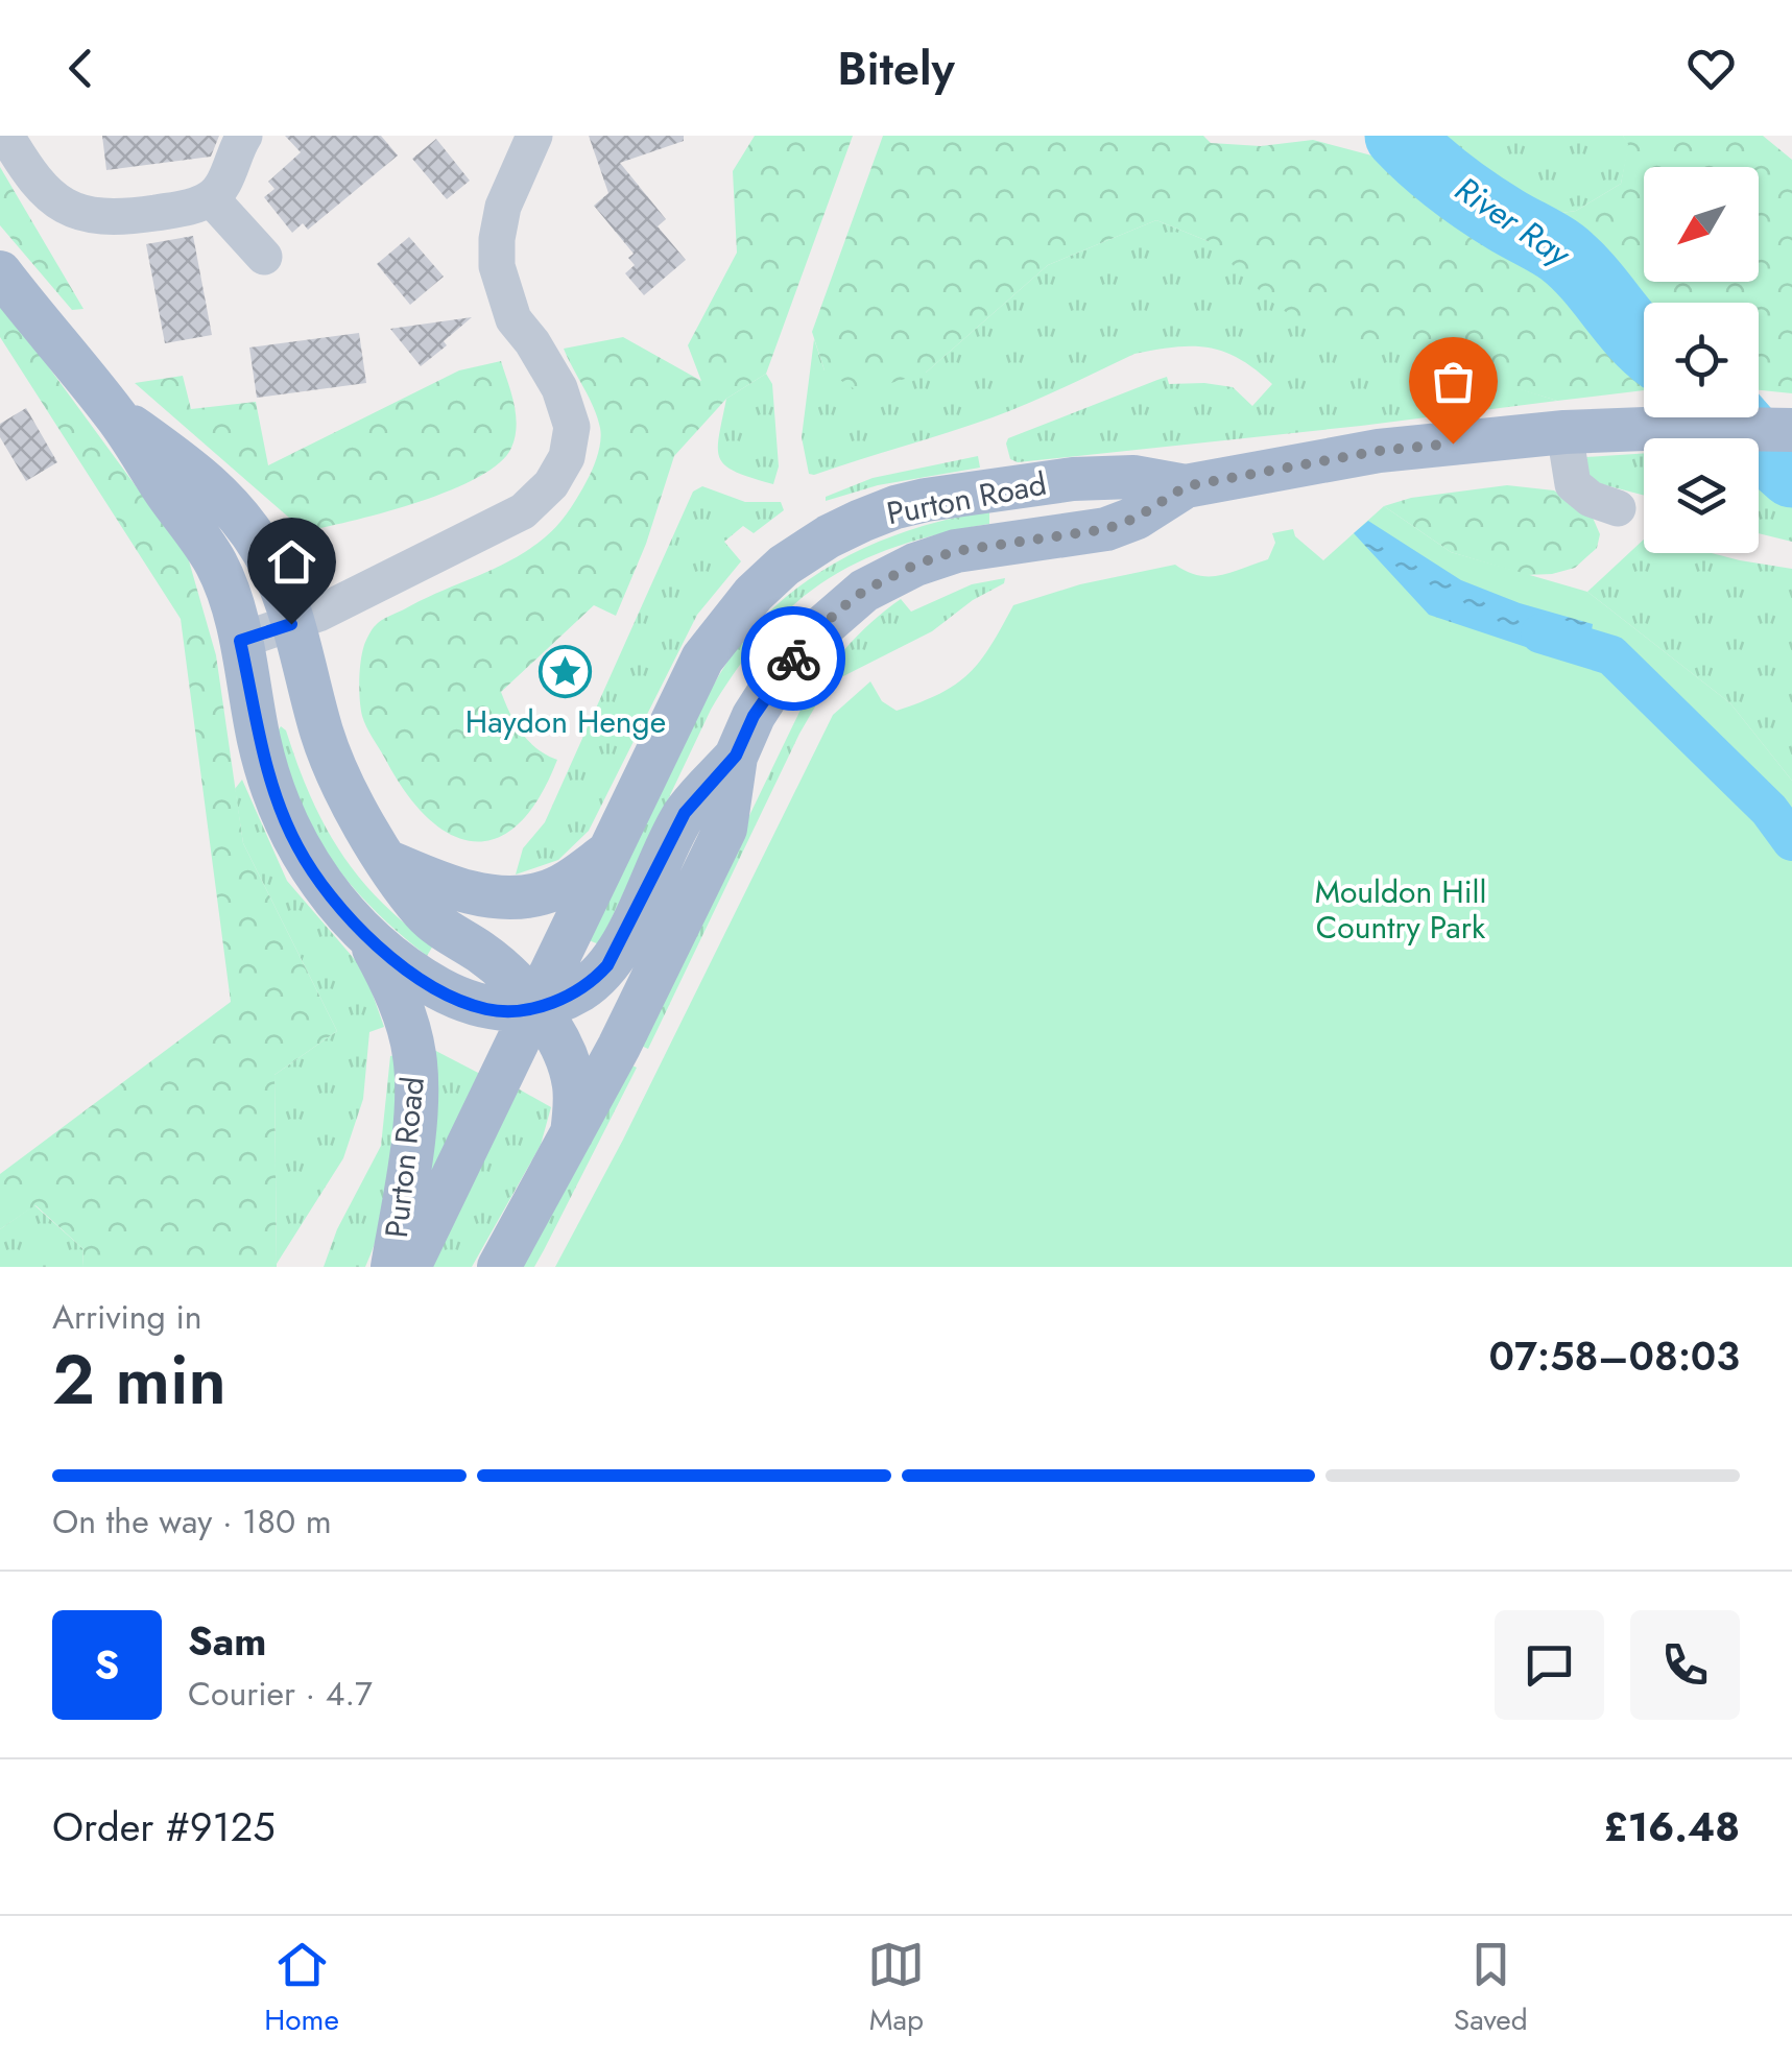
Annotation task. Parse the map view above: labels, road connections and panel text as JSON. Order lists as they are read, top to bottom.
{
  "streets": {
    "main road": ["Purton Road"]
  },
  "water": ["River Ray"],
  "parks": ["Mouldon Hill Country Park"],
  "places": {
    "place": ["Haydon Henge"]
  },
  "north": "bottom left",
  "page": {
    "header": "Bitely",
    "heading": ["2 min", "Arriving in", "07:58–08:03"],
    "panel": [
      "Sam",
      "Courier · 4.7",
      "Order #9125",
      "£16.48"
    ],
    "bar": "On the way · 180 m",
    "round": "S",
    "tabs": ["Home", "Map", "Saved"]
  }
}
